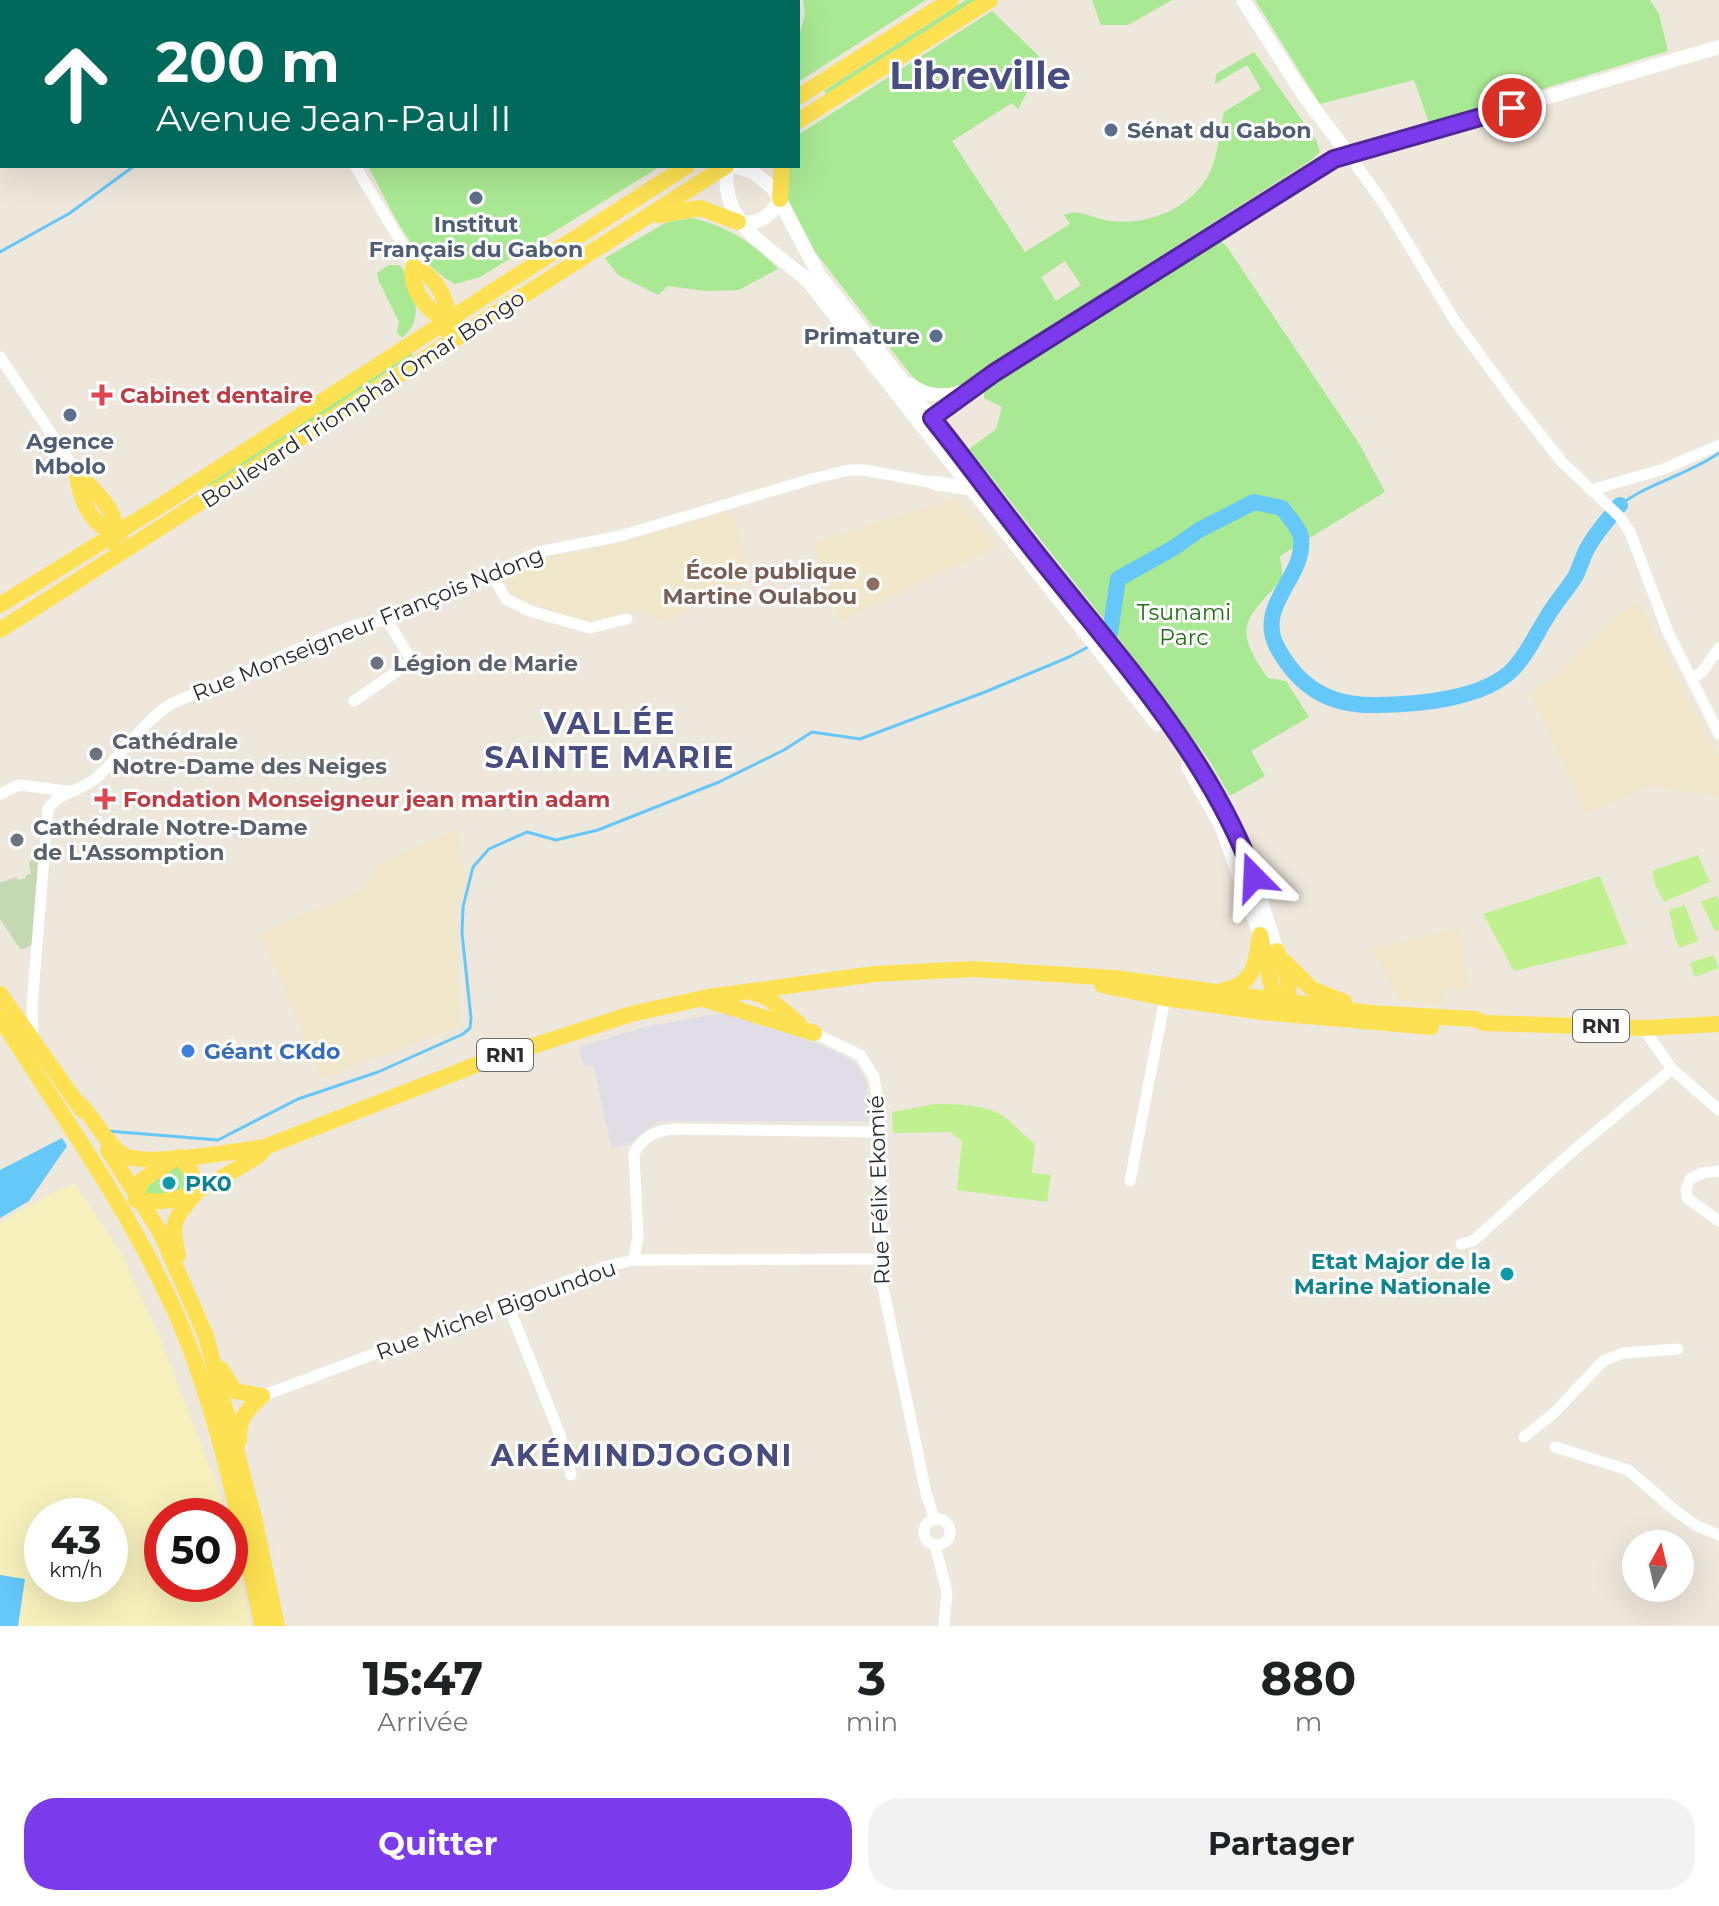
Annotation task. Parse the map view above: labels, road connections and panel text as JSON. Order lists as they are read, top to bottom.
{
  "streets": {
    "main road": ["Boulevard Triomphal Omar Bongo", "RN1"],
    "street": ["Rue Monseigneur François Ndong", "Rue Félix Ekomié", "Rue Michel Bigoundou"]
  },
  "crossings": [
    ["Rue Félix Ekomié", "Rue Michel Bigoundou"]
  ],
  "districts": ["Libreville", "VALLÉE SAINTE MARIE", "AKÉMINDJOGONI"],
  "parks": ["Tsunami Parc"],
  "places": {
    "other": [
      "Sénat du Gabon",
      "Institut Français du Gabon",
      "Primature",
      "Agence Mbolo",
      "École publique Martine Oulabou",
      "Légion de Marie",
      "Cathédrale Notre-Dame des Neiges",
      "Cathédrale Notre-Dame de L'Assomption",
      "Géant CKdo",
      "PK0",
      "Etat Major de la Marine Nationale"
    ],
    "health": ["Cabinet dentaire", "Fondation Monseigneur jean martin adam"]
  },
  "north": "top",
  "page": {
    "turn": ["200 m", "Avenue Jean-Paul II"],
    "speed": "43 km/h",
    "limit": "50",
    "eta": [
      "15:47",
      "Arrivée",
      "3",
      "min",
      "880",
      "m"
    ],
    "buttons": ["Quitter", "Partager"]
  }
}
